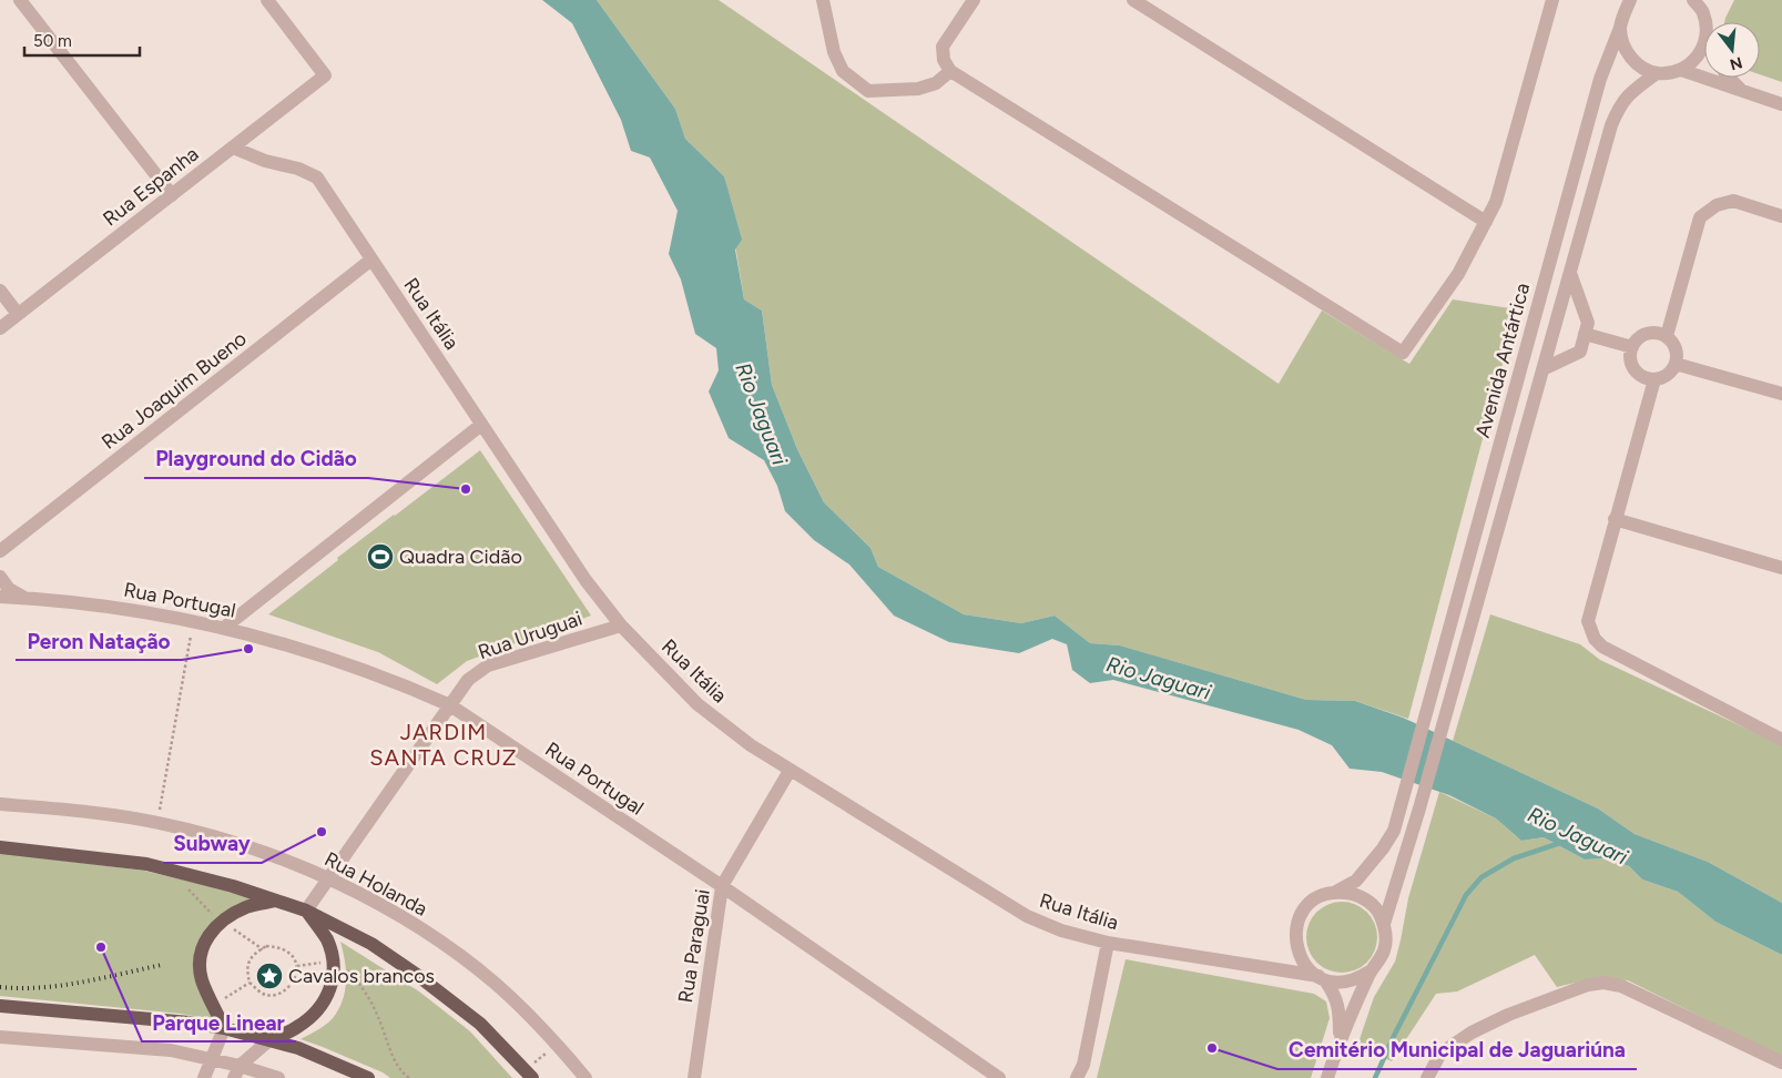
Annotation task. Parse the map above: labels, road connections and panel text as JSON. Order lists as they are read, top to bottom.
{
  "streets": {
    "street": [
      "Rua Espanha",
      "Rua Itália",
      "Avenida Antártica",
      "Rua Joaquim Bueno",
      "Rua Portugal",
      "Rua Uruguai",
      "Rua Holanda",
      "Rua Paraguai"
    ]
  },
  "crossings": [
    ["Rua Espanha", "Rua Itália"],
    ["Rua Itália", "Avenida Antártica"],
    ["Rua Itália", "Rua Joaquim Bueno"],
    ["Rua Itália", "Rua Uruguai"],
    ["Rua Itália", "Rua Paraguai"],
    ["Rua Portugal", "Rua Uruguai"],
    ["Rua Portugal", "Rua Paraguai"],
    ["Rua Uruguai", "Rua Holanda"]
  ],
  "districts": ["JARDIM SANTA CRUZ"],
  "water": ["Rio Jaguari"],
  "places": {
    "other": [
      "Playground do Cidão",
      "Peron Natação",
      "Subway",
      "Parque Linear",
      "Cemitério Municipal de Jaguariúna"
    ],
    "sports": ["Quadra Cidão"],
    "place": ["Cavalos brancos"]
  },
  "scale_bar": "50 m",
  "north": "bottom"
}
